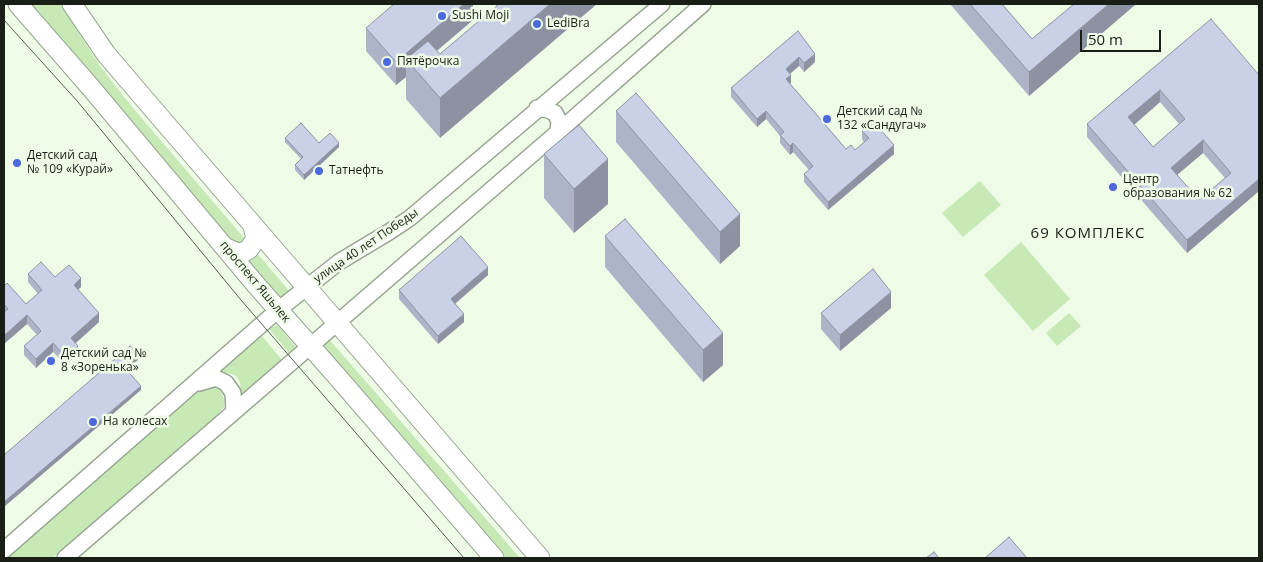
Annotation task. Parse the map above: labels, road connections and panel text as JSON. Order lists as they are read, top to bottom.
{
  "streets": {
    "main road": ["проспект Яшьлек"],
    "street": ["улица 40 лет Победы"]
  },
  "crossings": [
    ["улица 40 лет Победы", "проспект Яшьлек"]
  ],
  "districts": ["69 КОМПЛЕКС"],
  "places": [
    "Sushi Moji",
    "LediBra",
    "Пятёрочка",
    "Детский сад № 132 «Сандугач»",
    "Детский сад № 109 «Курай»",
    "Татнефть",
    "Центр образования № 62",
    "Детский сад № 8 «Зоренька»",
    "На колесах"
  ],
  "scale_bar": "50 m"
}
